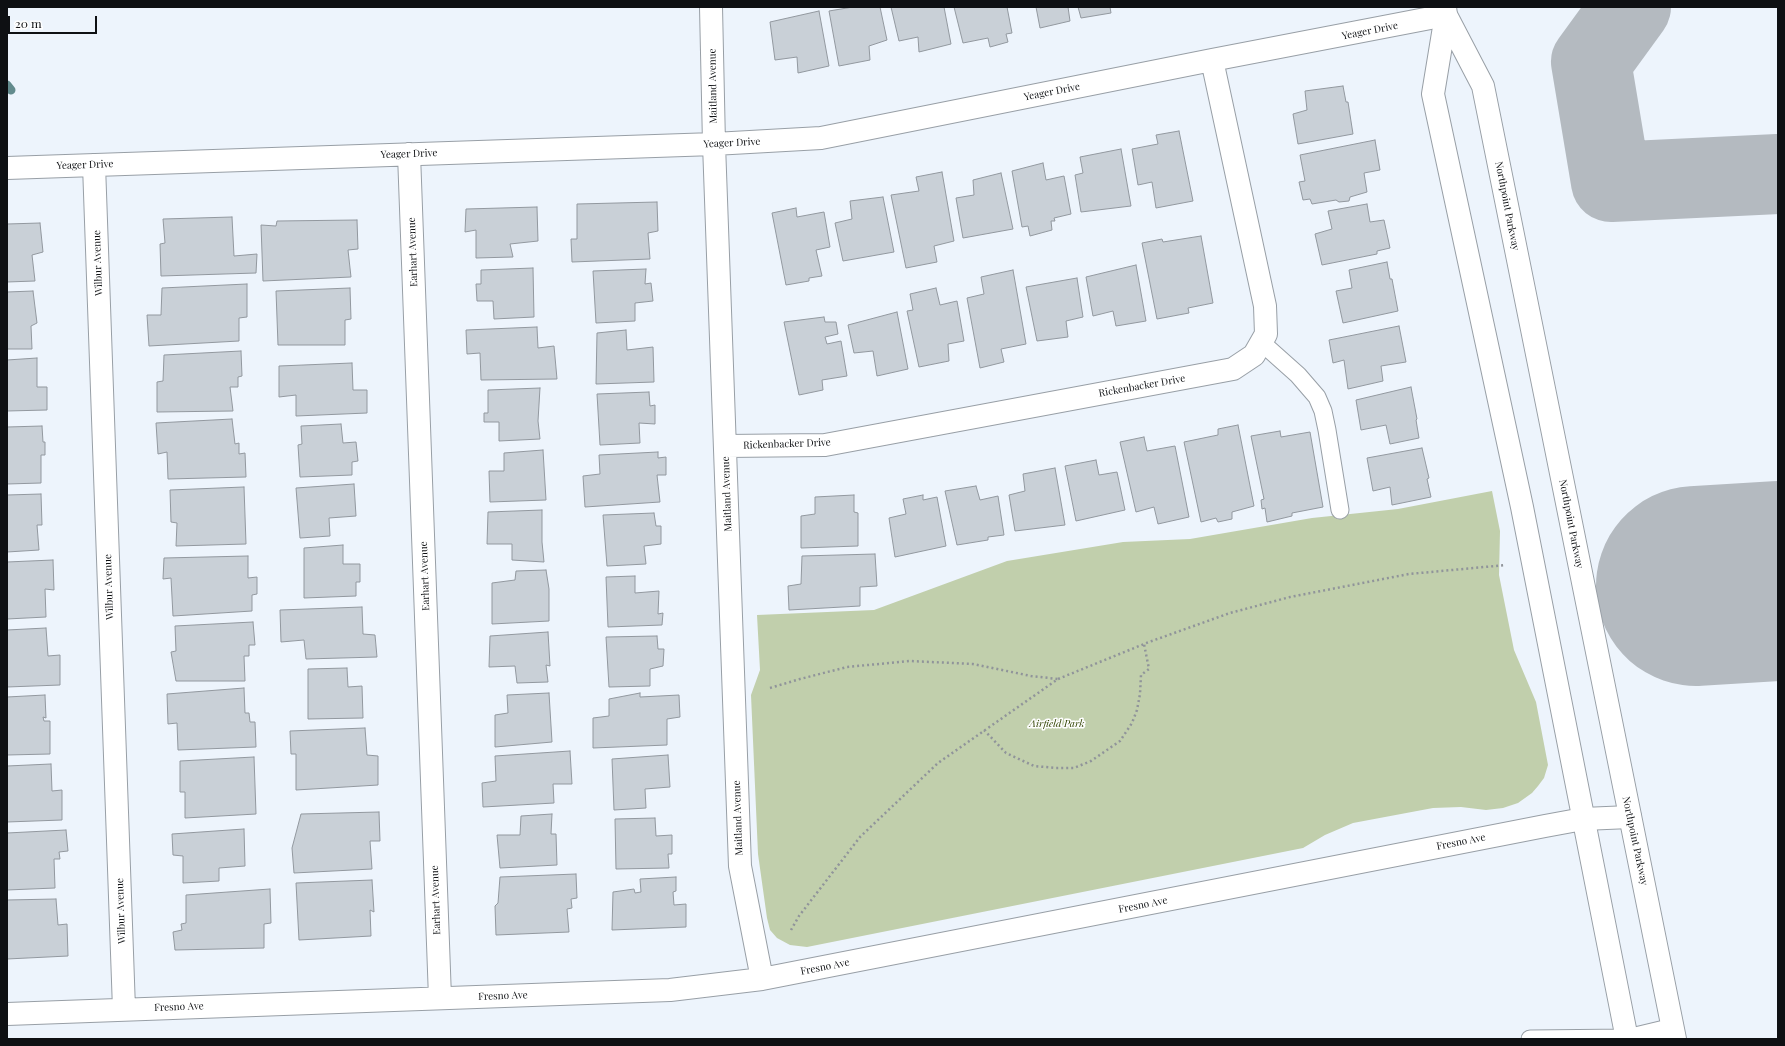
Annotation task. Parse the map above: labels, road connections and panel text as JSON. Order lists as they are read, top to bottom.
{
  "streets": {
    "street": [
      "Yeager Drive",
      "Maitland Avenue",
      "Northpoint Parkway",
      "Earhart Avenue",
      "Wilbur Avenue",
      "Rickenbacker Drive",
      "Fresno Ave"
    ]
  },
  "crossings": [
    ["Yeager Drive", "Maitland Avenue"],
    ["Yeager Drive", "Northpoint Parkway"],
    ["Yeager Drive", "Earhart Avenue"],
    ["Yeager Drive", "Wilbur Avenue"],
    ["Yeager Drive", "Rickenbacker Drive"],
    ["Maitland Avenue", "Rickenbacker Drive"],
    ["Maitland Avenue", "Fresno Ave"],
    ["Northpoint Parkway", "Fresno Ave"],
    ["Earhart Avenue", "Fresno Ave"],
    ["Wilbur Avenue", "Fresno Ave"]
  ],
  "parks": ["Airfield Park"],
  "scale_bar": "20 m"
}
